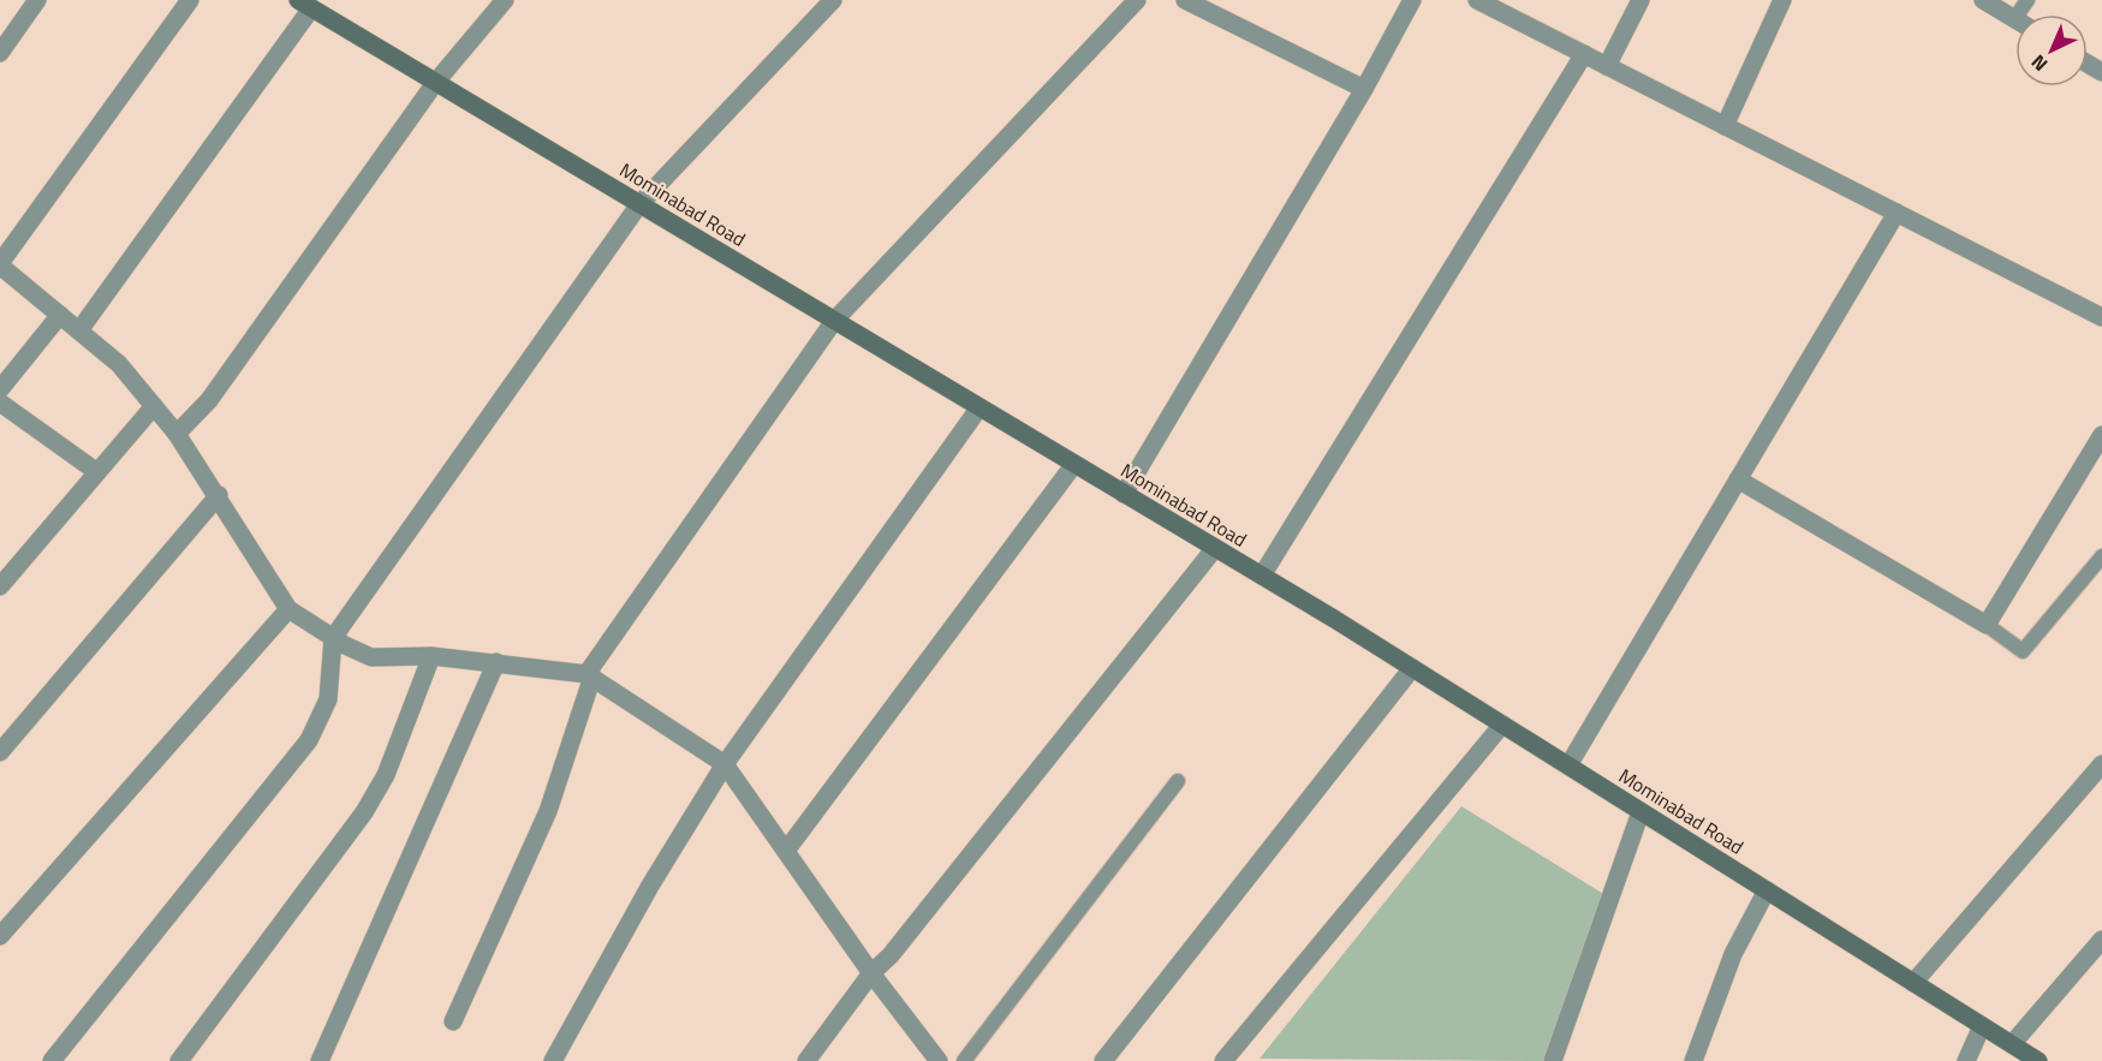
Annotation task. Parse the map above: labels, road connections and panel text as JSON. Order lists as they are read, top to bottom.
{
  "streets": {
    "main road": ["Mominabad Road"]
  },
  "north": "bottom left"
}
